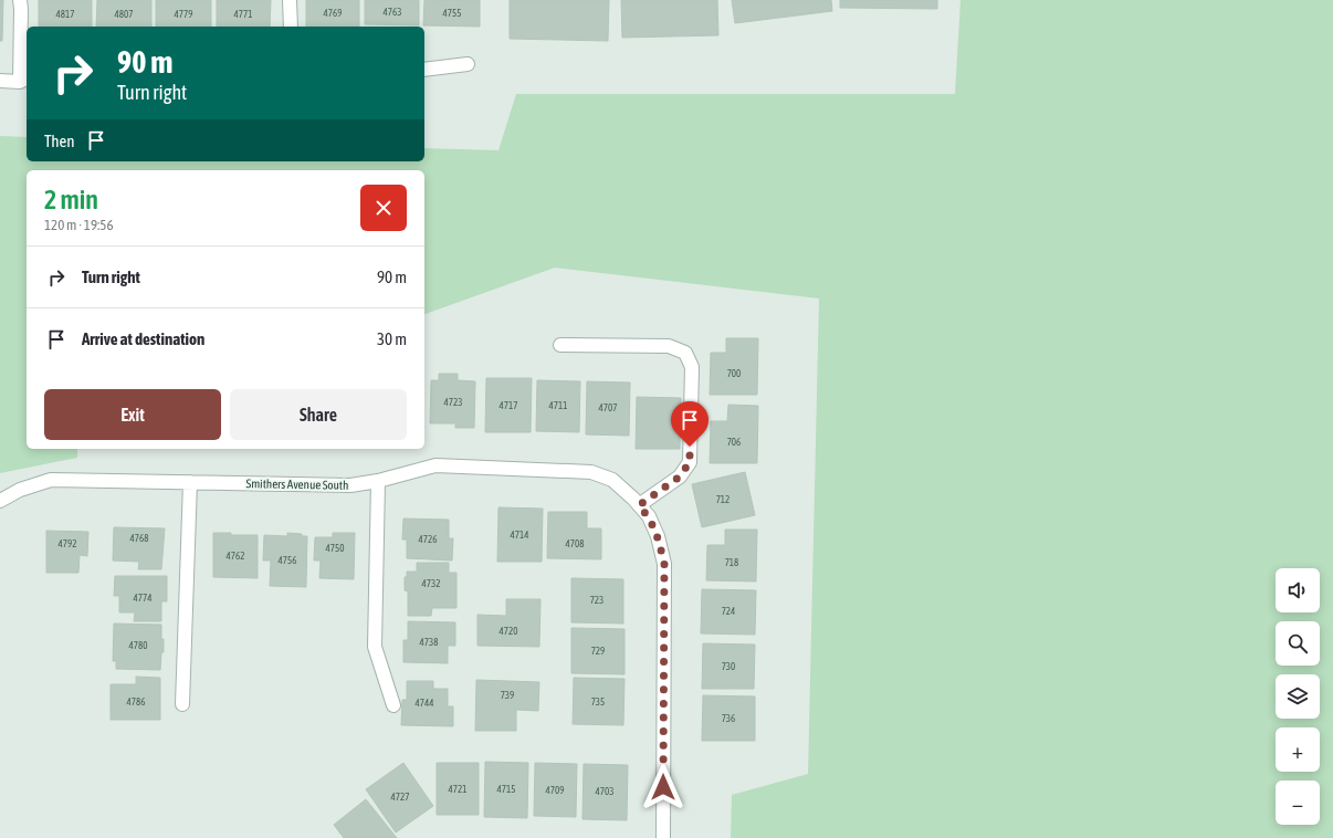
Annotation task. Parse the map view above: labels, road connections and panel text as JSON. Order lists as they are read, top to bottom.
{
  "streets": {
    "street": ["Smithers Avenue South"]
  },
  "house_numbers": [
    "4763",
    "4769",
    "4755",
    "4817",
    "4807",
    "4779",
    "4771",
    "700",
    "4723",
    "4717",
    "4711",
    "4707",
    "706",
    "712",
    "4714",
    "4768",
    "4726",
    "4792",
    "4708",
    "4750",
    "4762",
    "4756",
    "718",
    "4732",
    "4774",
    "723",
    "724",
    "4720",
    "4738",
    "4780",
    "729",
    "730",
    "739",
    "4786",
    "735",
    "4744",
    "736",
    "4721",
    "4715",
    "4709",
    "4703",
    "4727"
  ],
  "page": {
    "turn": ["90 m", "Turn right"],
    "then": "Then",
    "heading": ["2 min", "120 m · 19:56"],
    "list": [
      {
        "name": "Turn right",
        "value": "90 m"
      },
      {
        "name": "Arrive at destination",
        "value": "30 m"
      }
    ],
    "buttons": ["Exit", "Share"],
    "map_buttons": ["+", "−"]
  }
}
